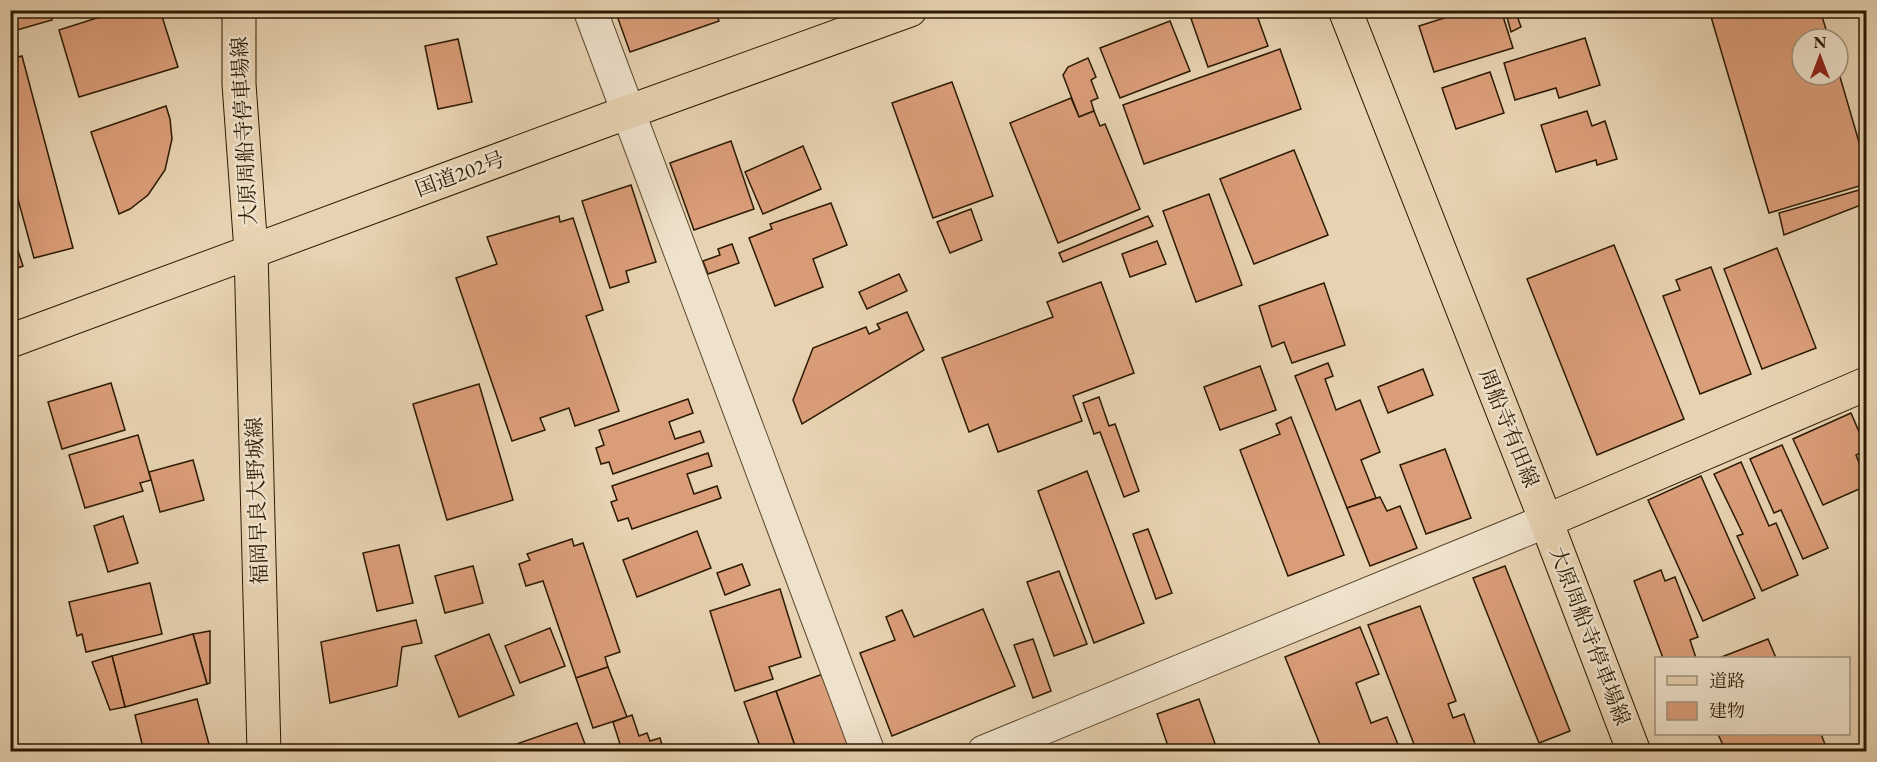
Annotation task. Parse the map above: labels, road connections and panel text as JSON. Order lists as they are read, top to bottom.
{
  "streets": {
    "main road": [
      "大原周船寺停車場線",
      "国道202号",
      "周船寺有田線",
      "福岡早良大野城線"
    ]
  },
  "crossings": [
    ["大原周船寺停車場線", "国道202号"],
    ["大原周船寺停車場線", "周船寺有田線"],
    ["大原周船寺停車場線", "福岡早良大野城線"],
    ["国道202号", "福岡早良大野城線"]
  ],
  "legend": ["道路", "建物"],
  "north": "top"
}
